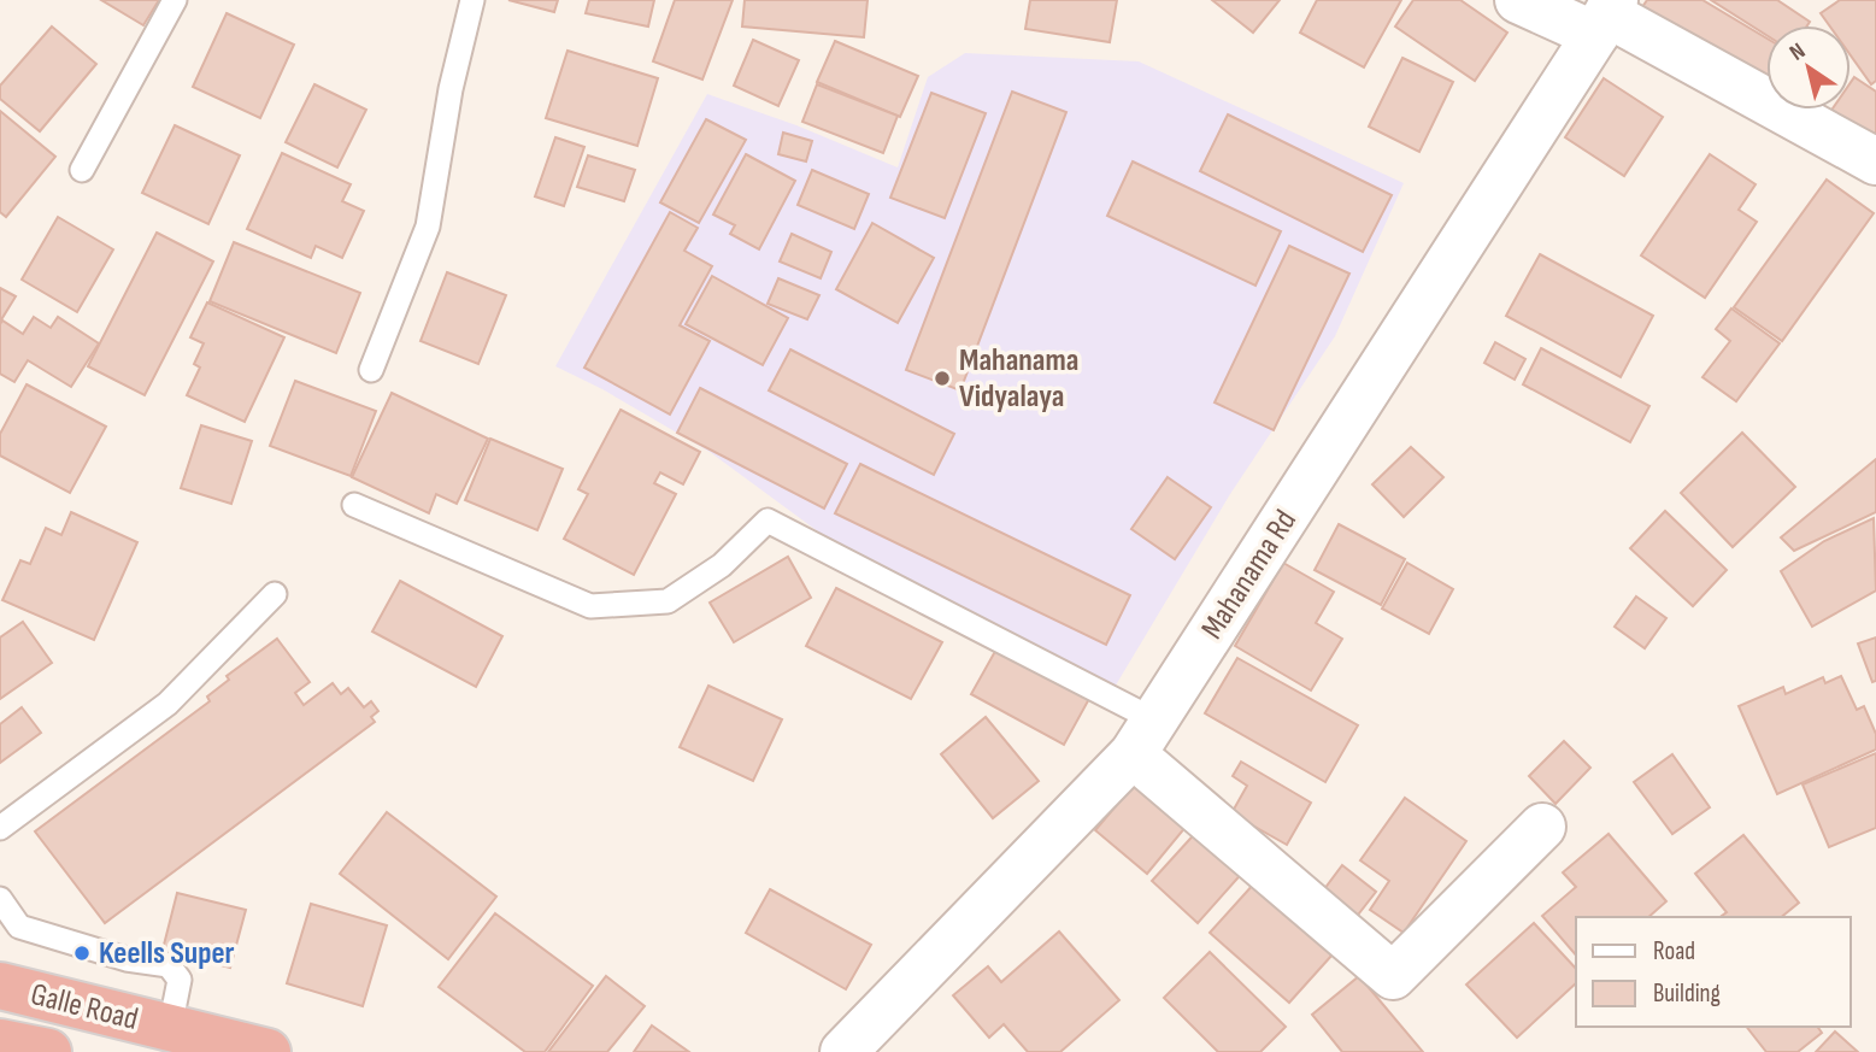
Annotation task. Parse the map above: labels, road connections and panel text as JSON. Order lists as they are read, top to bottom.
{
  "streets": {
    "highway": ["Galle Road"],
    "street": ["Mahanama Rd"]
  },
  "places": ["Mahanama Vidyalaya", "Keells Super"],
  "legend": ["Road", "Building"],
  "north": "top left"
}
